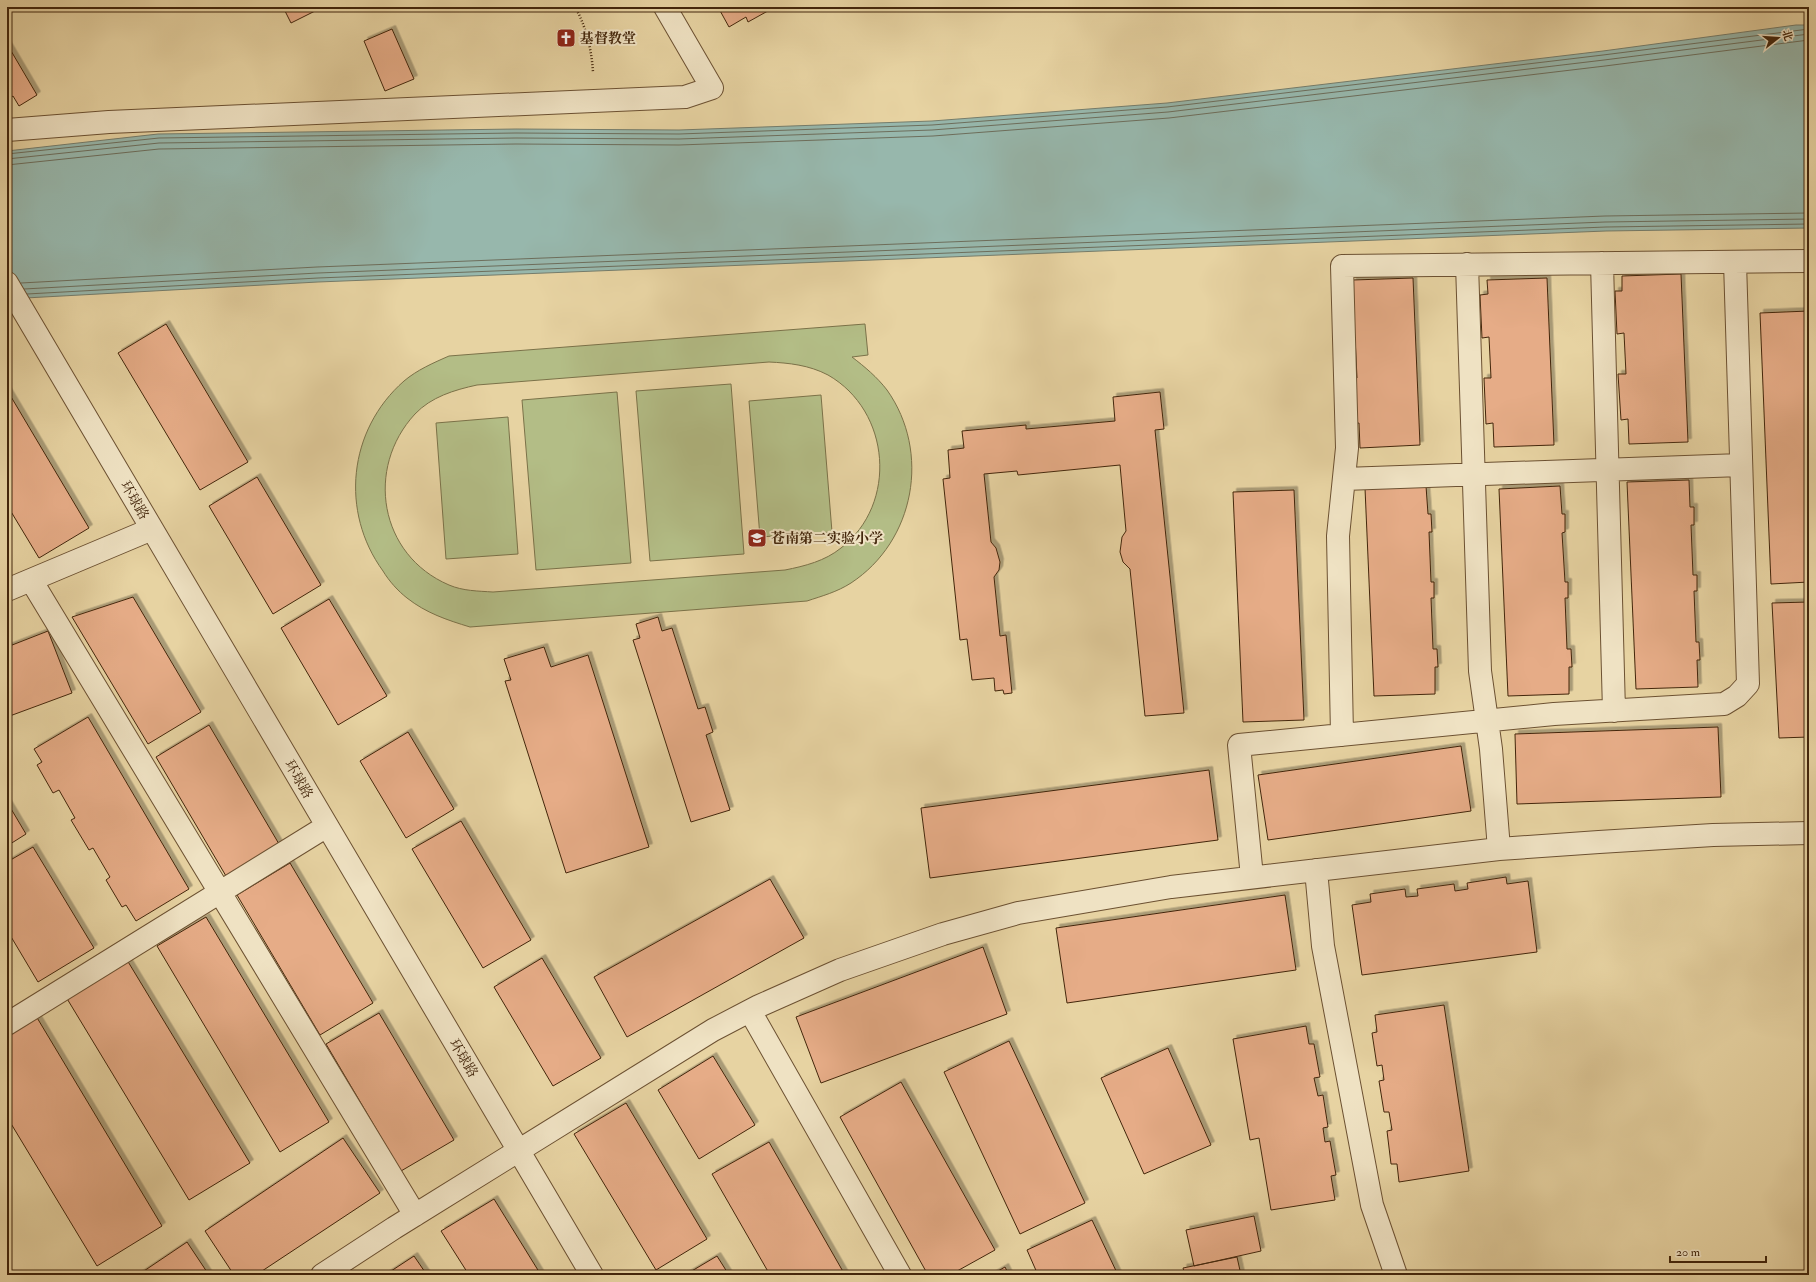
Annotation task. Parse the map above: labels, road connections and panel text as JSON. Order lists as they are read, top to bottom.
{
  "streets": {
    "street": ["环球路"]
  },
  "places": {
    "church": ["基督教堂"],
    "school or university": ["苍南第二实验小学"]
  },
  "scale_bar": "20 m",
  "north": "right"
}
